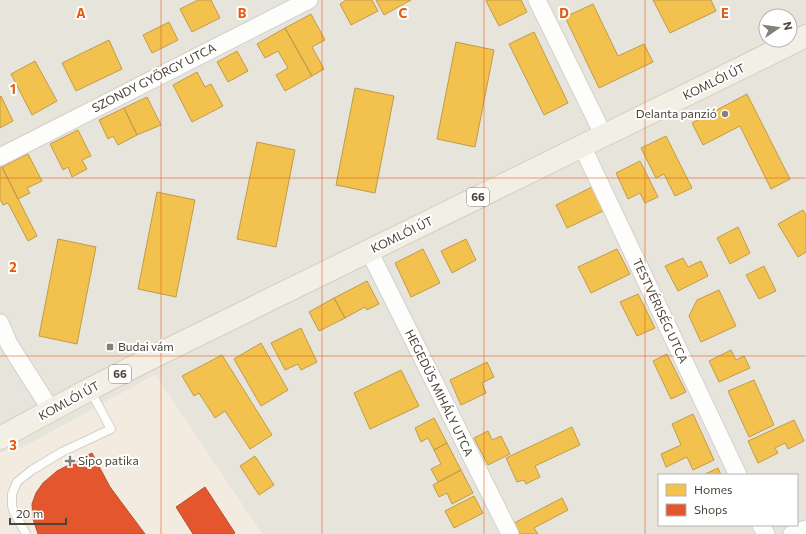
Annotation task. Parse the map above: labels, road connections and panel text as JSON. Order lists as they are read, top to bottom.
{
  "streets": {
    "main road": ["KOMLÓI ÚT", "66"],
    "street": ["SZONDY GYÖRGY UTCA", "TESTVÉRISÉG UTCA", "HEGEDÜS MIHÁLY UTCA"]
  },
  "crossings": [
    ["KOMLÓI ÚT", "TESTVÉRISÉG UTCA"],
    ["KOMLÓI ÚT", "HEGEDÜS MIHÁLY UTCA"]
  ],
  "places": {
    "other": ["Delanta panzió"],
    "transit": ["Budai vám"],
    "health": ["Sipo patika"]
  },
  "legend": ["Homes", "Shops"],
  "scale_bar": "20 m",
  "north": "right",
  "grid": {
    "columns": [
      "A",
      "B",
      "C",
      "D",
      "E"
    ],
    "rows": ["1", "2", "3"]
  }
}
